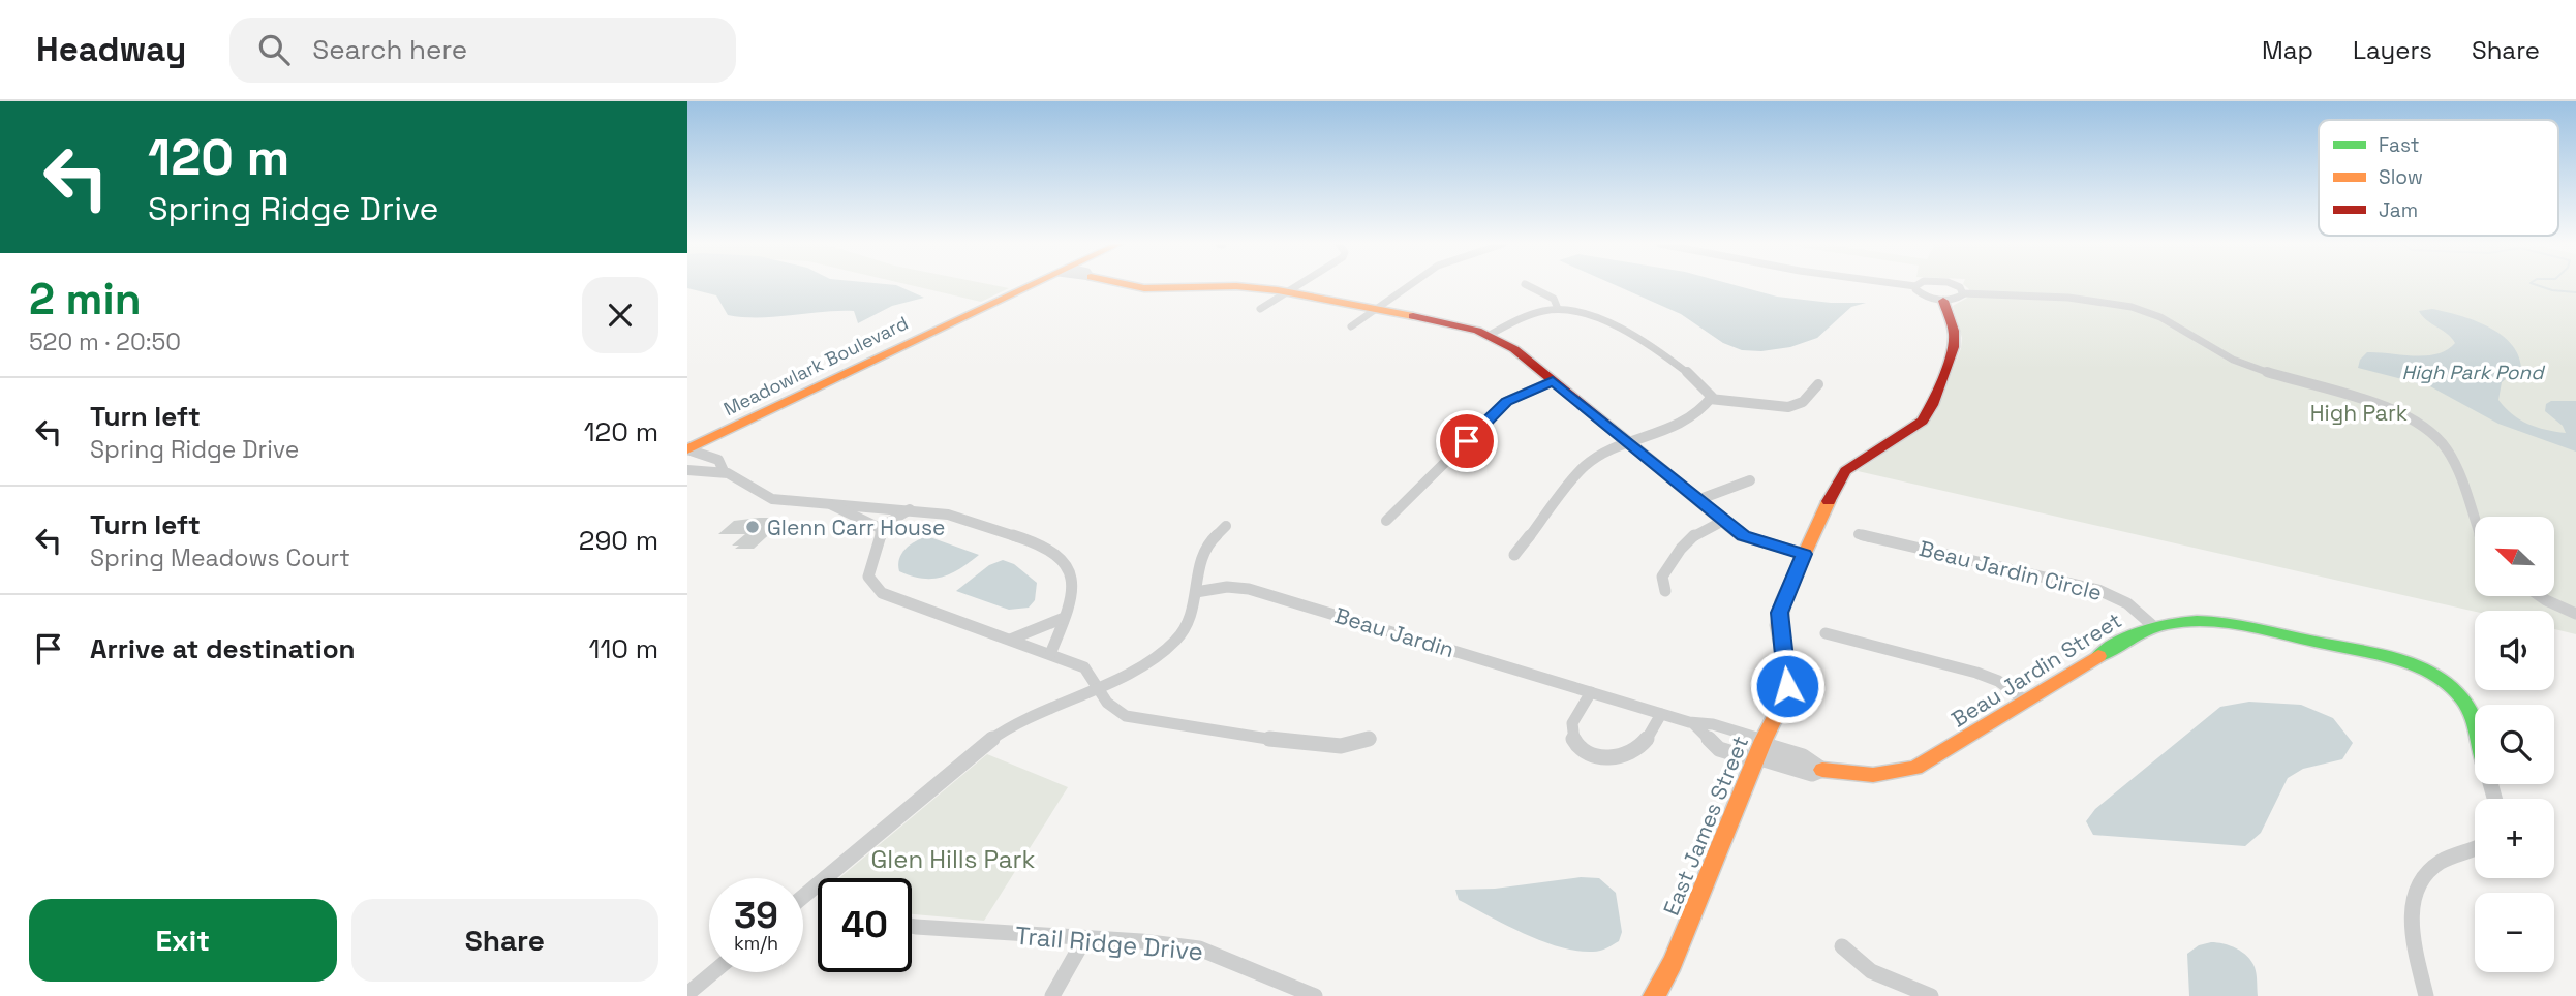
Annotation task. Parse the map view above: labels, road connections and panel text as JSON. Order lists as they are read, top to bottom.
{
  "streets": {
    "street": [
      "Meadowlark Boulevard",
      "Beau Jardin Circle",
      "Beau Jardin",
      "Beau Jardin Street",
      "East James Street",
      "Trail Ridge Drive"
    ]
  },
  "crossings": [
    ["Beau Jardin Circle", "Beau Jardin Street"],
    ["Beau Jardin", "Beau Jardin Street"],
    ["Beau Jardin", "East James Street"]
  ],
  "water": ["High Park Pond"],
  "parks": ["High Park", "Glen Hills Park"],
  "places": ["Glenn Carr House"],
  "legend": ["Fast", "Slow", "Jam"],
  "north": "top left",
  "page": {
    "header": "Headway",
    "search": "Search here",
    "nav": ["Map", "Layers", "Share"],
    "turn": ["120 m", "Spring Ridge Drive"],
    "heading": ["2 min", "520 m · 20:50"],
    "list": [
      {
        "name": "Turn left",
        "note": "Spring Ridge Drive",
        "value": "120 m"
      },
      {
        "name": "Turn left",
        "note": "Spring Meadows Court",
        "value": "290 m"
      },
      {
        "name": "Arrive at destination",
        "value": "110 m"
      }
    ],
    "map_buttons": ["+", "−"],
    "speed": "39 km/h",
    "limit": "40",
    "buttons": ["Exit", "Share"]
  }
}
